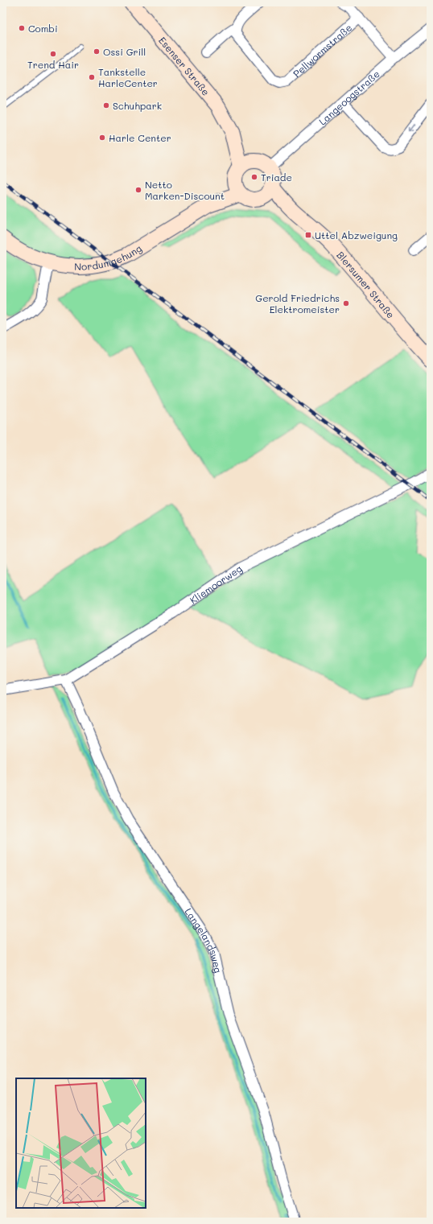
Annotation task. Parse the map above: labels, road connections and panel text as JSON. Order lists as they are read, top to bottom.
{
  "streets": {
    "main road": ["Esenser Straße", "Nordumgehung", "Blersumer Straße"],
    "street": [
      "Pellwormstraße",
      "Langeoogstraße",
      "Kliemoorweg",
      "Langelandsweg"
    ]
  },
  "crossings": [
    ["Pellwormstraße", "Langeoogstraße"],
    ["Esenser Straße", "Langeoogstraße"],
    ["Esenser Straße", "Nordumgehung"],
    ["Esenser Straße", "Blersumer Straße"],
    ["Langeoogstraße", "Nordumgehung"],
    ["Langeoogstraße", "Blersumer Straße"],
    ["Nordumgehung", "Blersumer Straße"],
    ["Kliemoorweg", "Langelandsweg"]
  ],
  "places": {
    "other": [
      "Combi",
      "Ossi Grill",
      "Trend Hair",
      "Tankstelle HarleCenter",
      "Schuhpark",
      "Harle Center",
      "Triade",
      "Netto Marken-Discount",
      "Gerold Friedrichs Elektromeister"
    ],
    "transit": ["Uttel Abzweigung"]
  }
}
